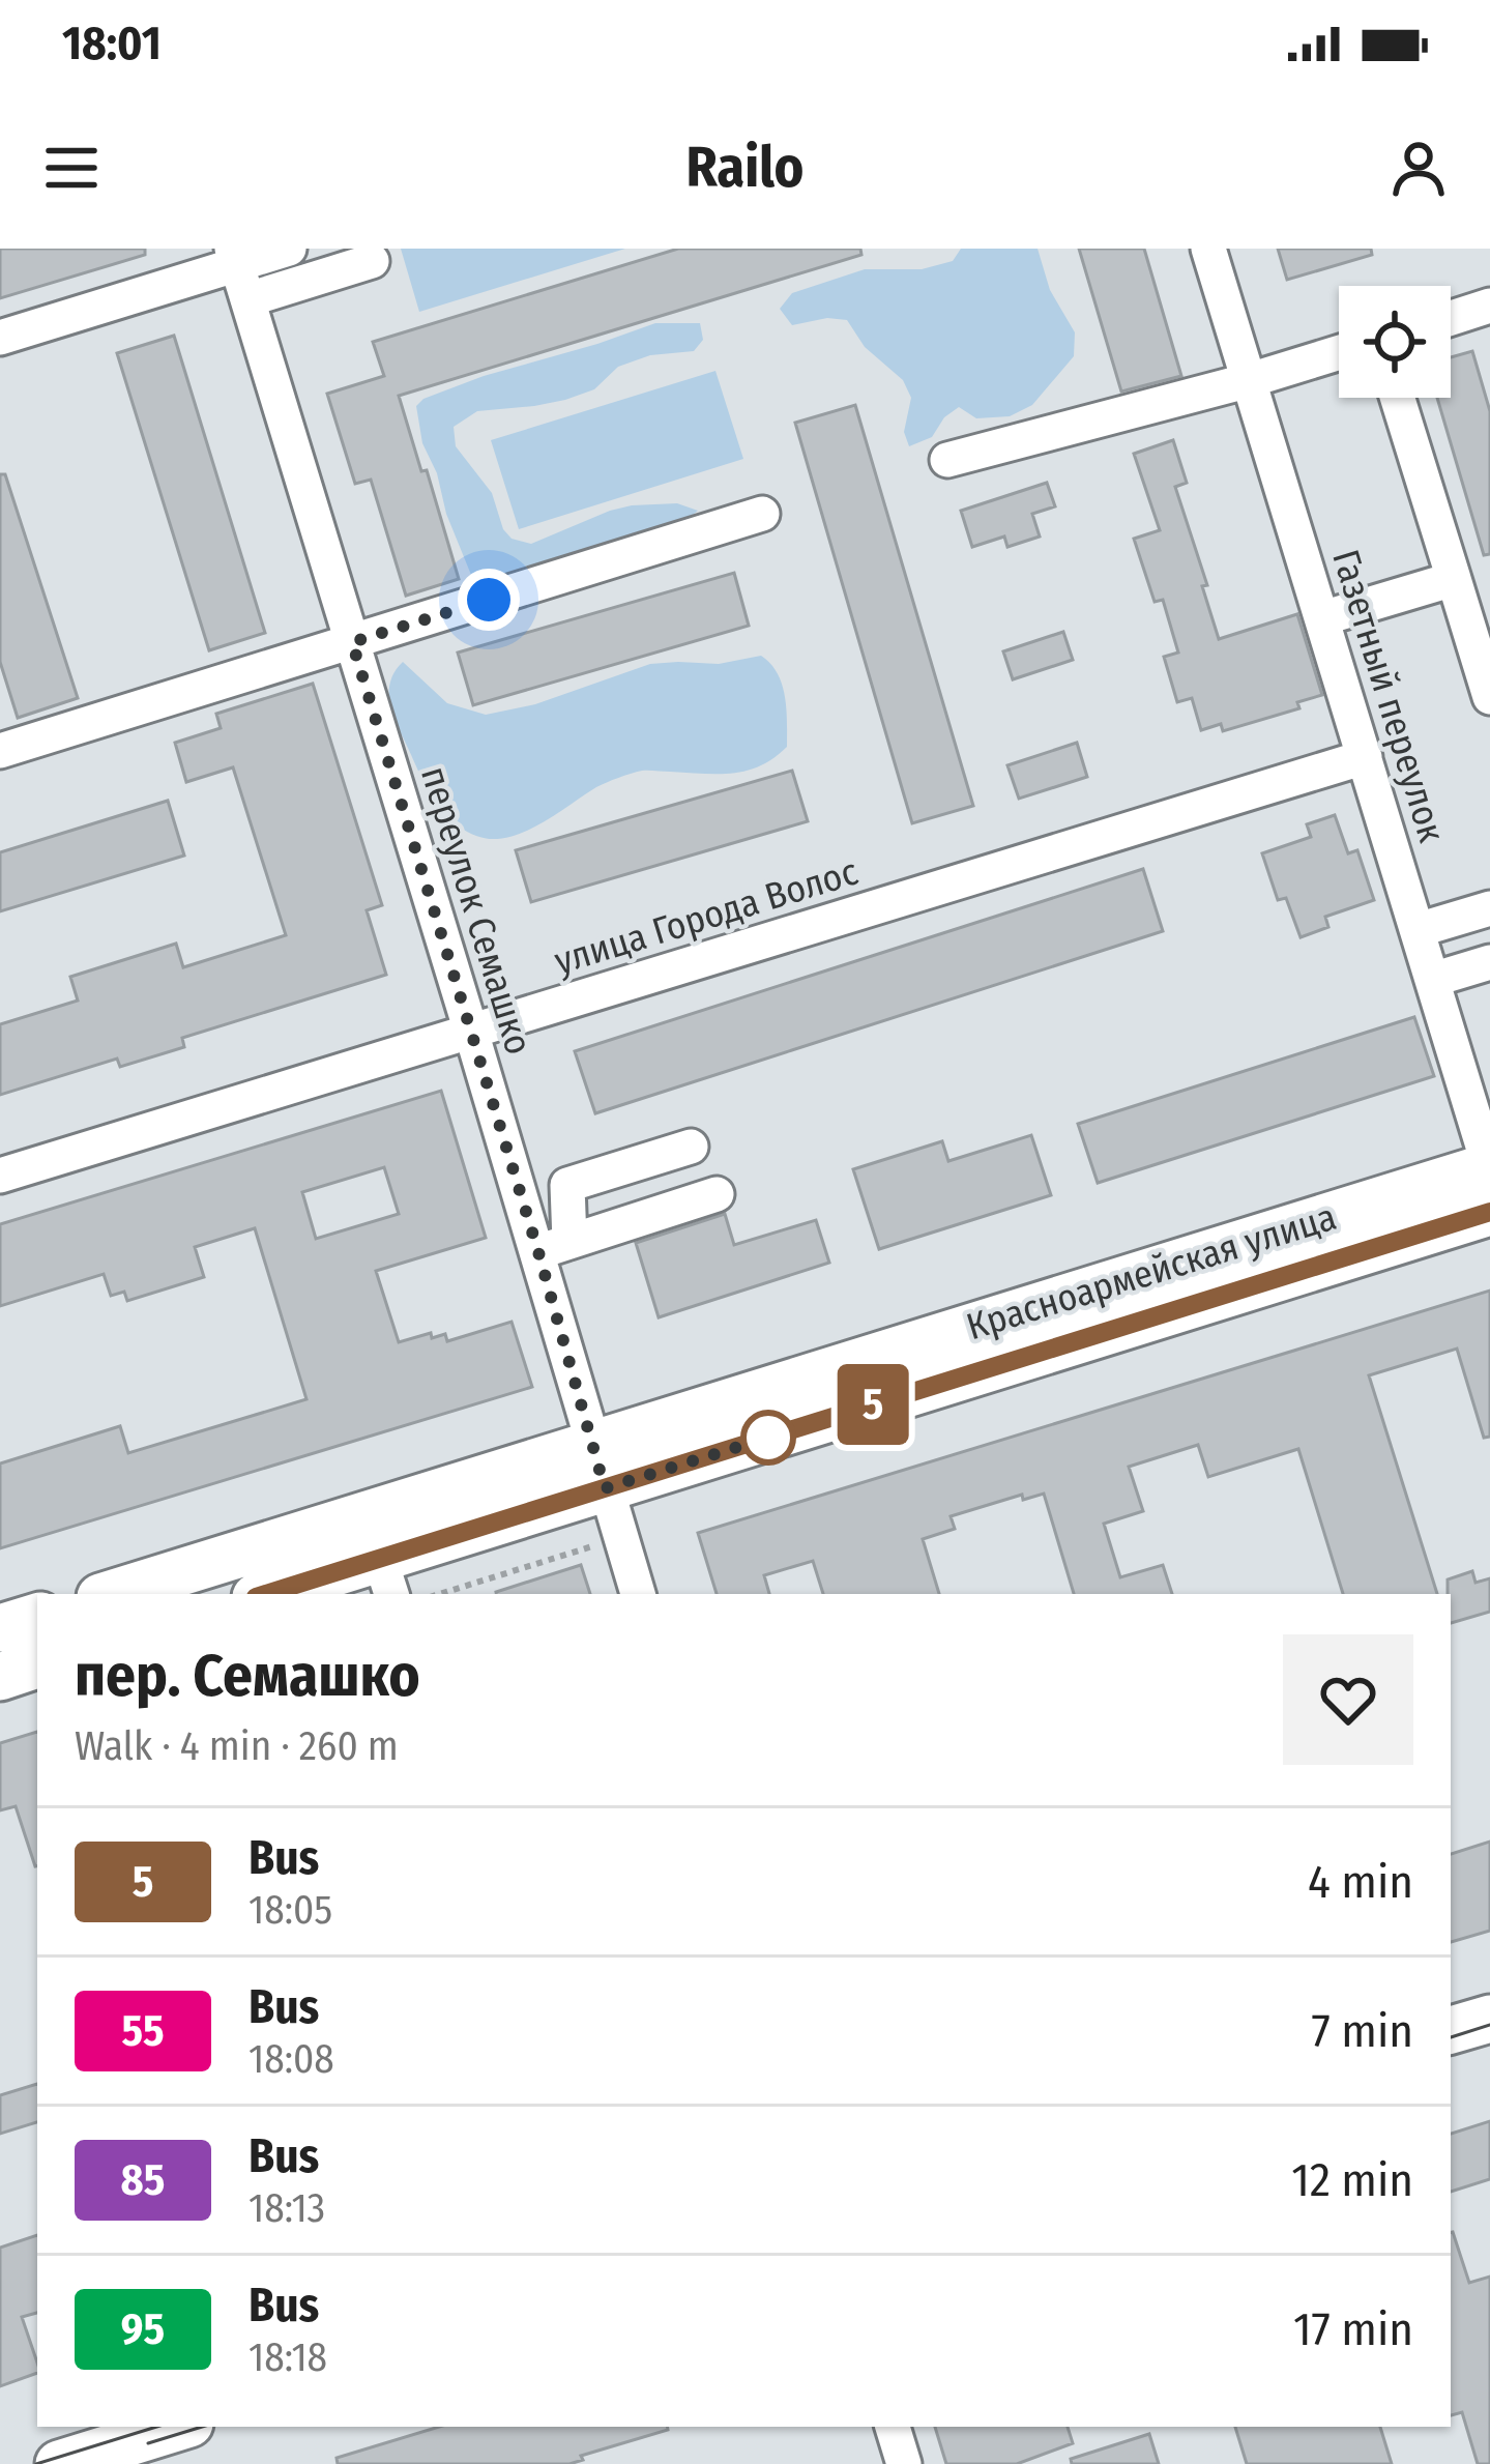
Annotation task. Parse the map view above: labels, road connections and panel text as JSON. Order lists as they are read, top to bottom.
{
  "streets": {
    "main road": ["Красноармейская улица"],
    "street": ["Газетный переулок", "переулок Семашко", "улица Города Волос"]
  },
  "crossings": [
    ["Газетный переулок", "улица Города Волос"],
    ["Газетный переулок", "Красноармейская улица"],
    ["переулок Семашко", "улица Города Волос"],
    ["переулок Семашко", "Красноармейская улица"]
  ],
  "lines": ["bus line 5"],
  "page": {
    "status": "18:01",
    "header": "Railo",
    "on_map": "5",
    "heading": ["пер. Семашко", "Walk · 4 min · 260 m"],
    "list": [
      {
        "mark": "5",
        "name": "Bus",
        "note": "18:05",
        "value": "4 min"
      },
      {
        "mark": "55",
        "name": "Bus",
        "note": "18:08",
        "value": "7 min"
      },
      {
        "mark": "85",
        "name": "Bus",
        "note": "18:13",
        "value": "12 min"
      },
      {
        "mark": "95",
        "name": "Bus",
        "note": "18:18",
        "value": "17 min"
      }
    ]
  }
}
